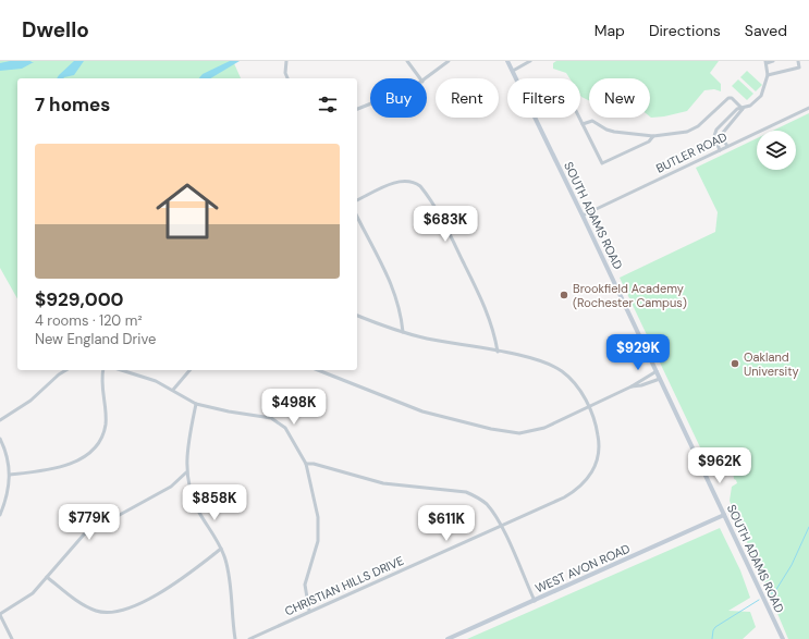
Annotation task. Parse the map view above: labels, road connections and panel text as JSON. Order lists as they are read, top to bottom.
{
  "streets": {
    "main road": ["SOUTH ADAMS ROAD", "WEST AVON ROAD"],
    "street": ["BUTLER ROAD", "CHRISTIAN HILLS DRIVE"]
  },
  "crossings": [
    ["BUTLER ROAD", "SOUTH ADAMS ROAD"],
    ["SOUTH ADAMS ROAD", "WEST AVON ROAD"]
  ],
  "places": ["Brookfield Academy (Rochester Campus)", "Oakland University"],
  "page": {
    "header": "Dwello",
    "nav": ["Map", "Directions", "Saved"],
    "chip": [
      "Buy",
      "Rent",
      "Filters",
      "New"
    ],
    "heading": "7 homes",
    "list": [
      {
        "name": "$929,000",
        "note": "4 rooms · 120 m² · New England Drive"
      }
    ],
    "price": [
      "$683K",
      "$929K",
      "$498K",
      "$962K",
      "$858K",
      "$779K",
      "$611K"
    ]
  }
}
